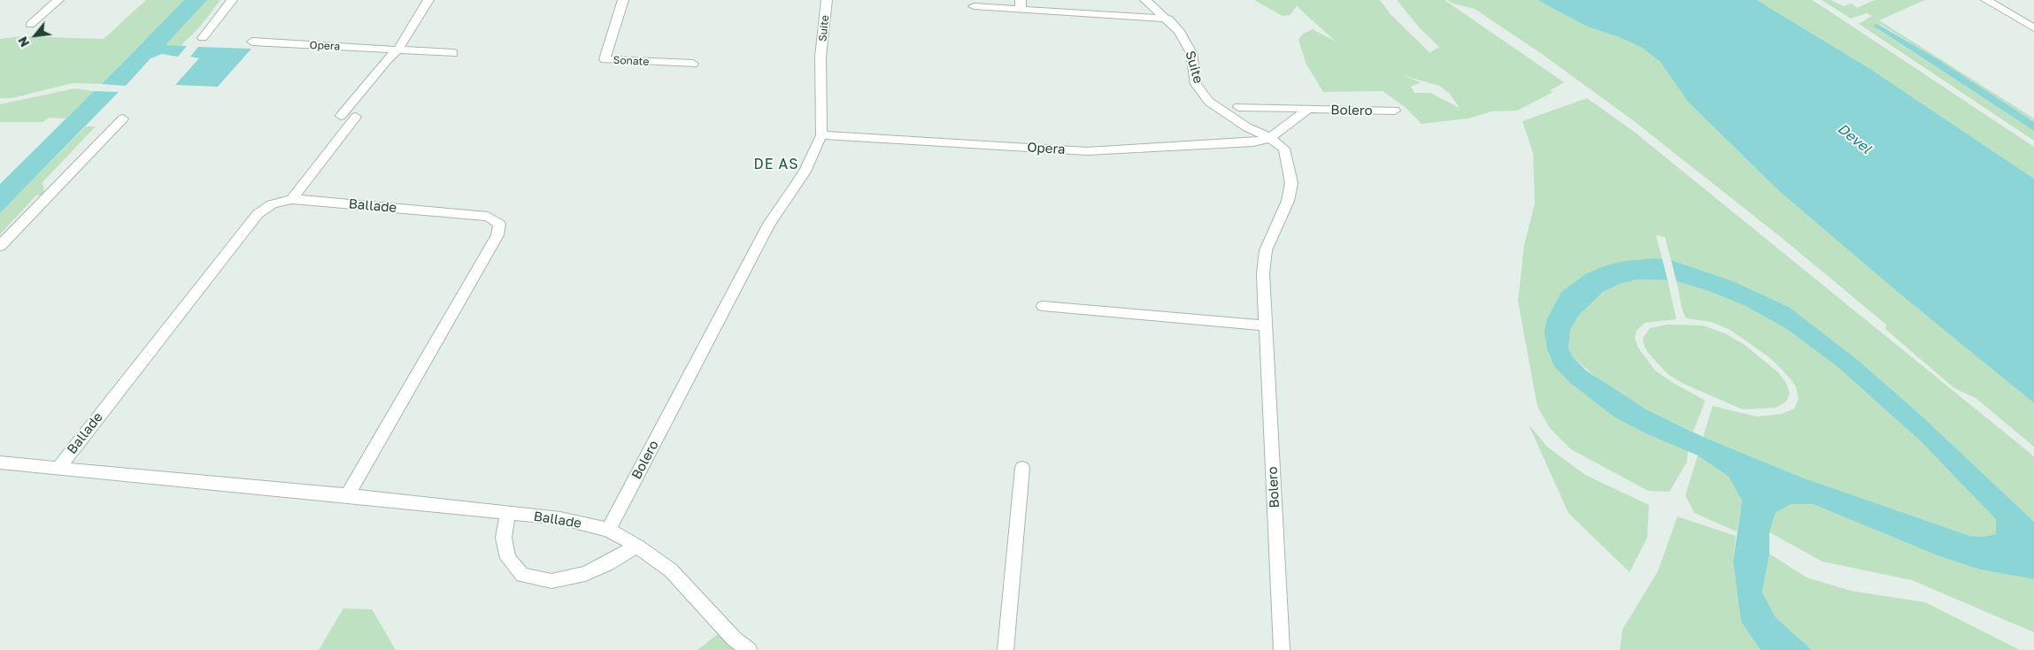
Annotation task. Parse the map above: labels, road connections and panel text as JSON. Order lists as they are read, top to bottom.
{
  "streets": {
    "street": [
      "Suite",
      "Opera",
      "Sonate",
      "Bolero",
      "Ballade"
    ]
  },
  "crossings": [
    ["Suite", "Opera"],
    ["Suite", "Bolero"],
    ["Opera", "Bolero"],
    ["Bolero", "Ballade"]
  ],
  "districts": ["DE AS"],
  "water": ["Devel"],
  "north": "bottom left"
}
